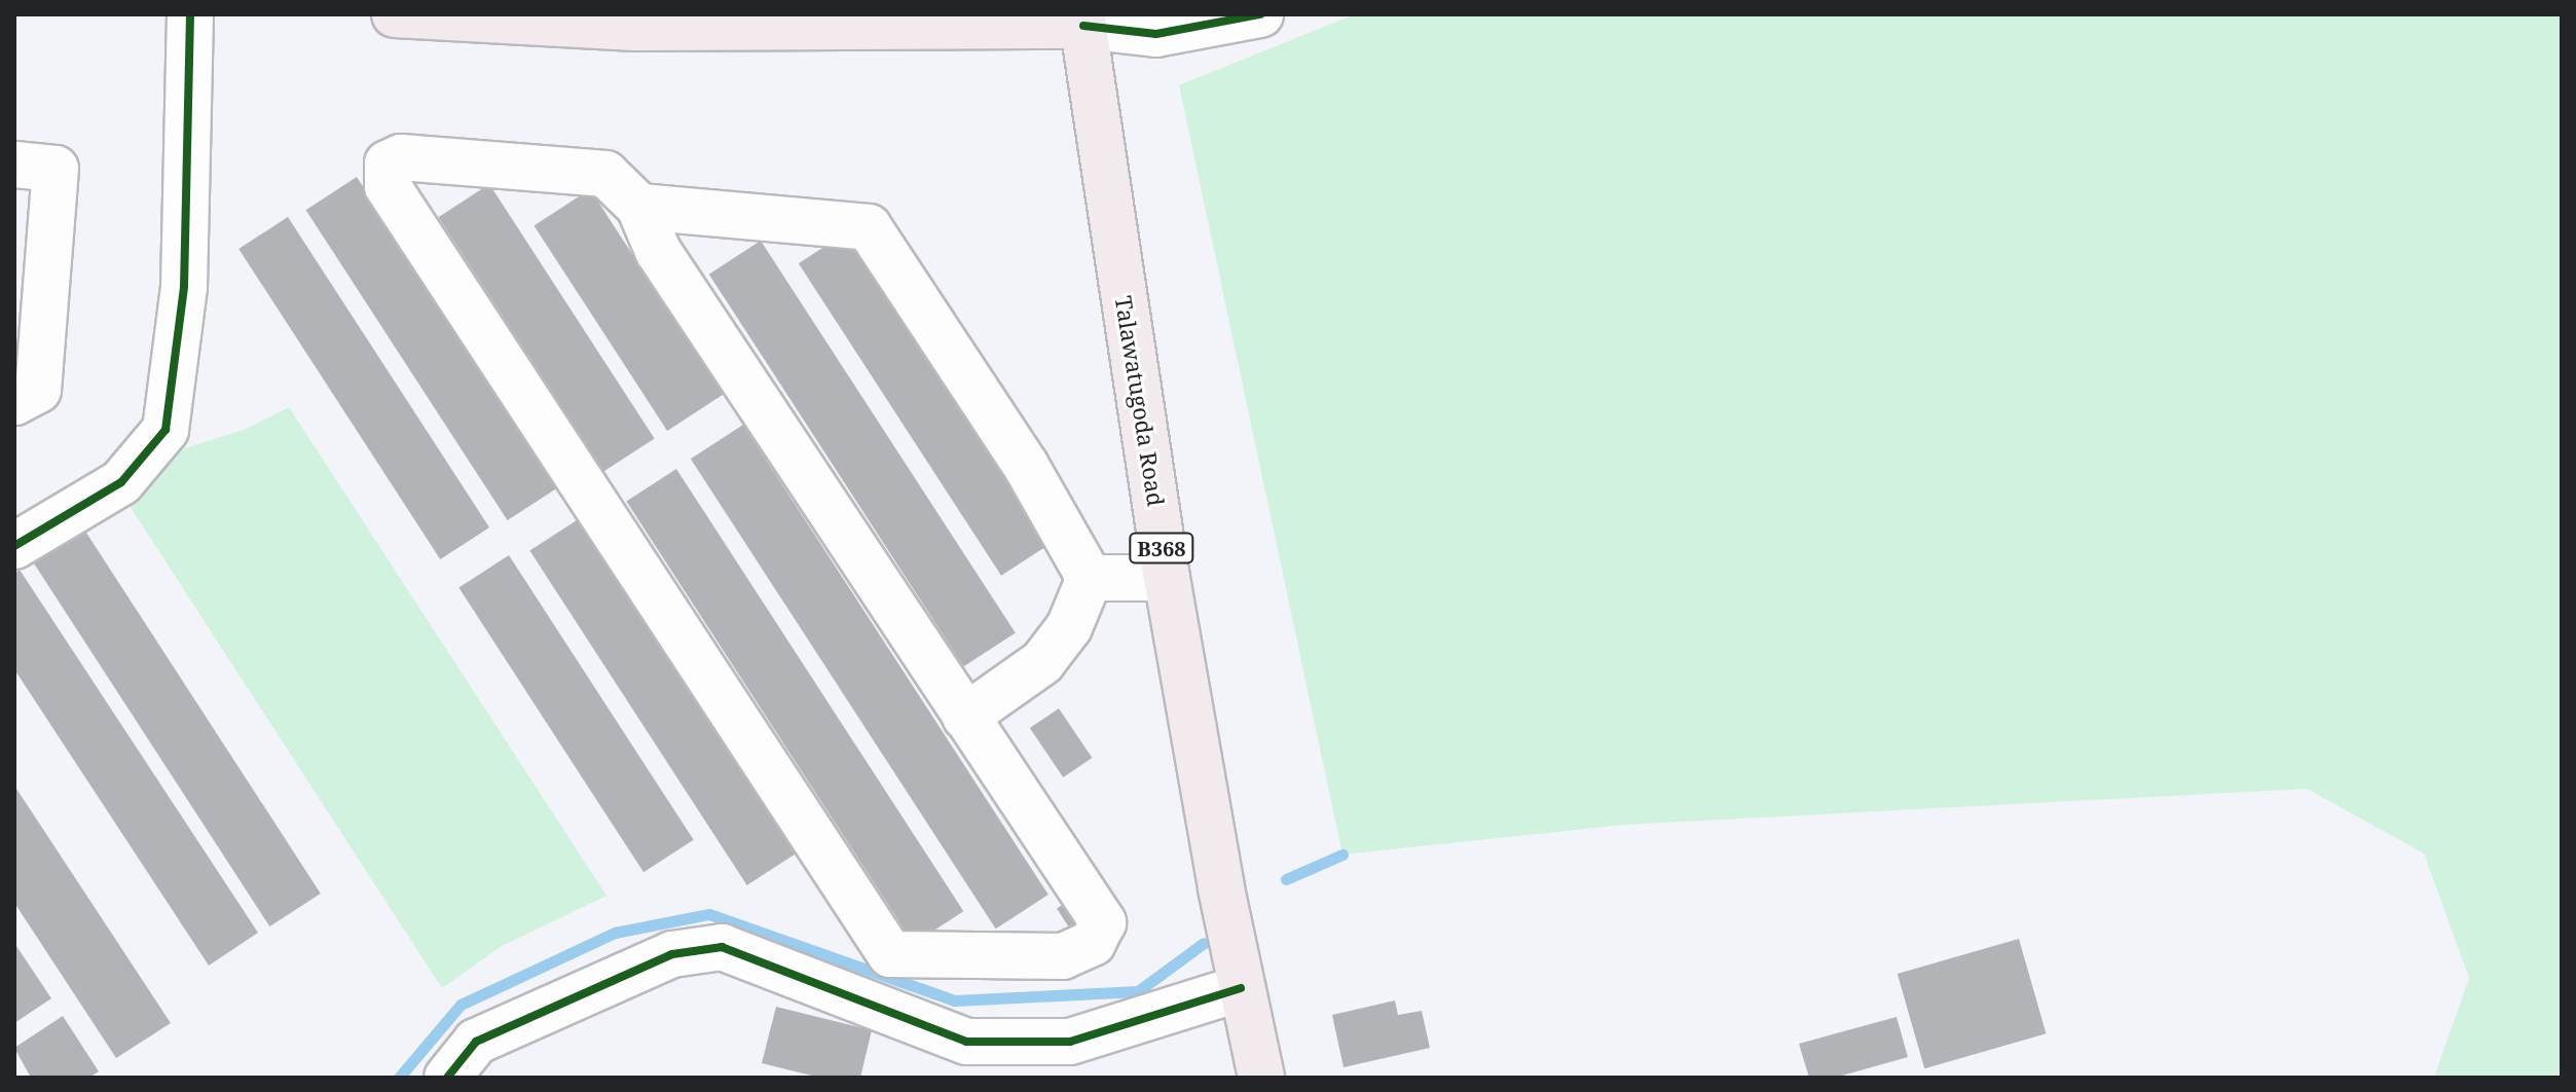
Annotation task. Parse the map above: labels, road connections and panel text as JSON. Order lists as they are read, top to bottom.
{
  "streets": {
    "main road": ["Talawatugoda Road", "B368"]
  }
}
